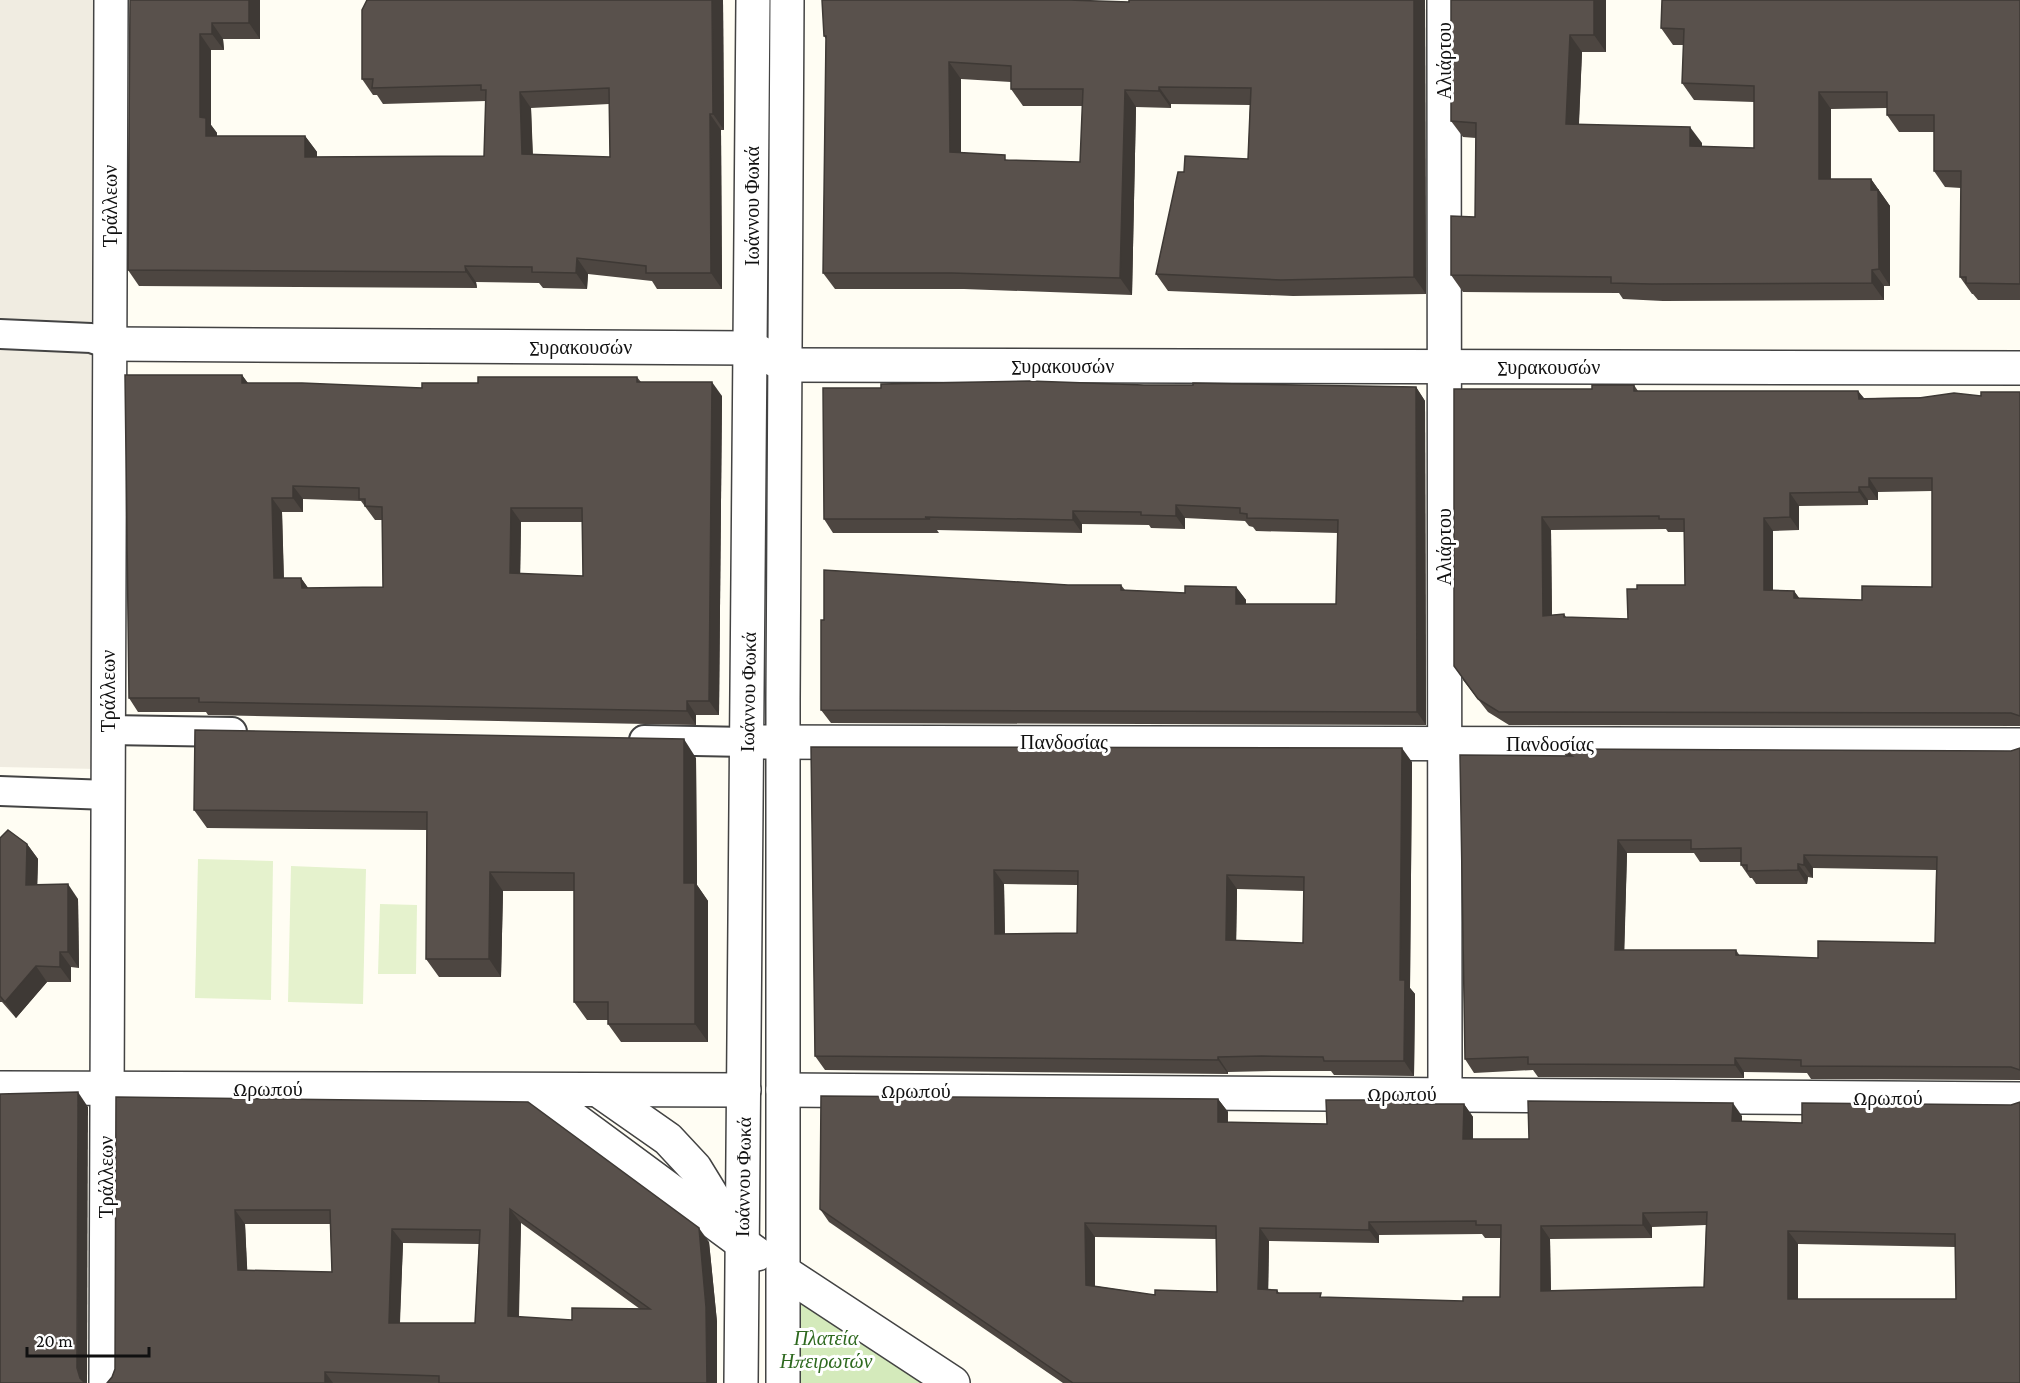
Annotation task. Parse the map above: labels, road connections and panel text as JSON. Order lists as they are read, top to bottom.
{
  "streets": {
    "street": [
      "Αλιάρτου",
      "Τράλλεων",
      "Ιωάννου Φωκά",
      "Συρακουσών",
      "Πανδοσίας",
      "Ωρωπού"
    ]
  },
  "crossings": [
    ["Αλιάρτου", "Συρακουσών"],
    ["Αλιάρτου", "Πανδοσίας"],
    ["Αλιάρτου", "Ωρωπού"],
    ["Τράλλεων", "Συρακουσών"],
    ["Τράλλεων", "Ωρωπού"],
    ["Ιωάννου Φωκά", "Συρακουσών"],
    ["Ιωάννου Φωκά", "Πανδοσίας"],
    ["Ιωάννου Φωκά", "Ωρωπού"]
  ],
  "parks": ["Πλατεία Ηπειρωτών"],
  "scale_bar": "20 m"
}
